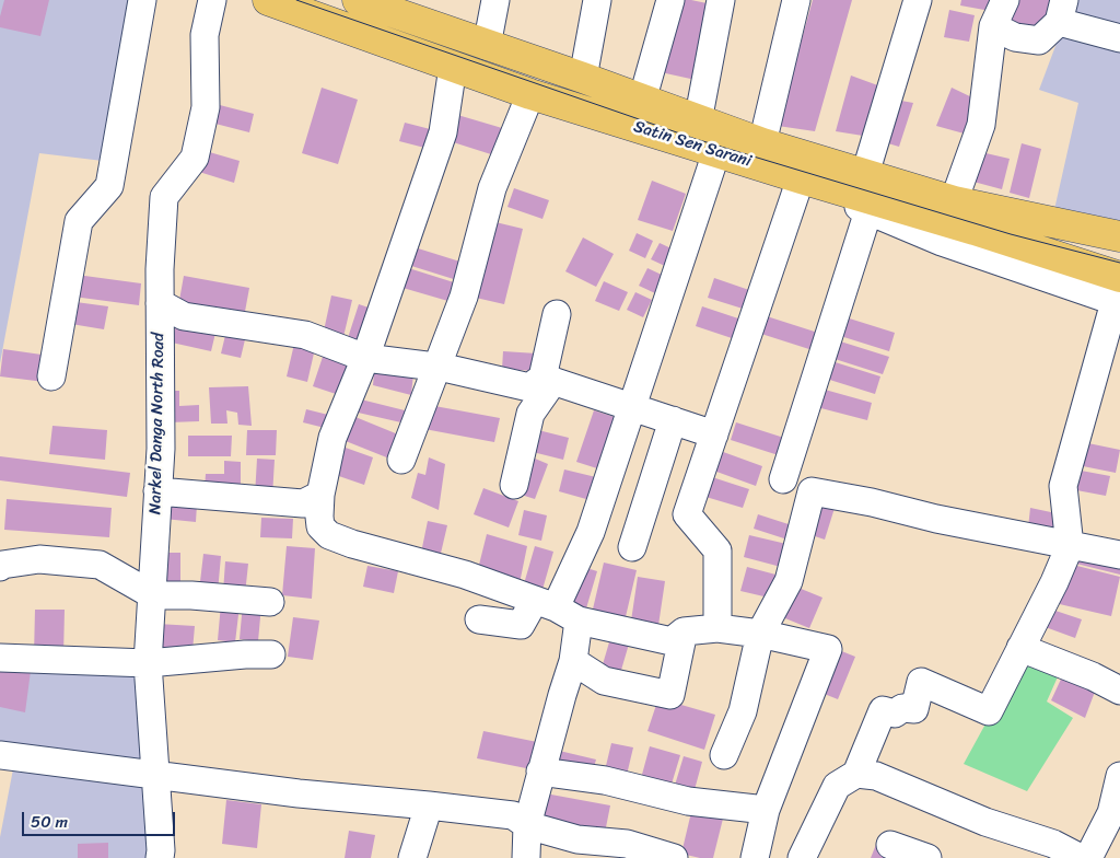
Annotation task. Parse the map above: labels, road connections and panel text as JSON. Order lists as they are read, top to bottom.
{
  "streets": {
    "main road": ["Satin Sen Sarani"],
    "street": ["Narkel Danga North Road"]
  },
  "scale_bar": "50 m"
}
